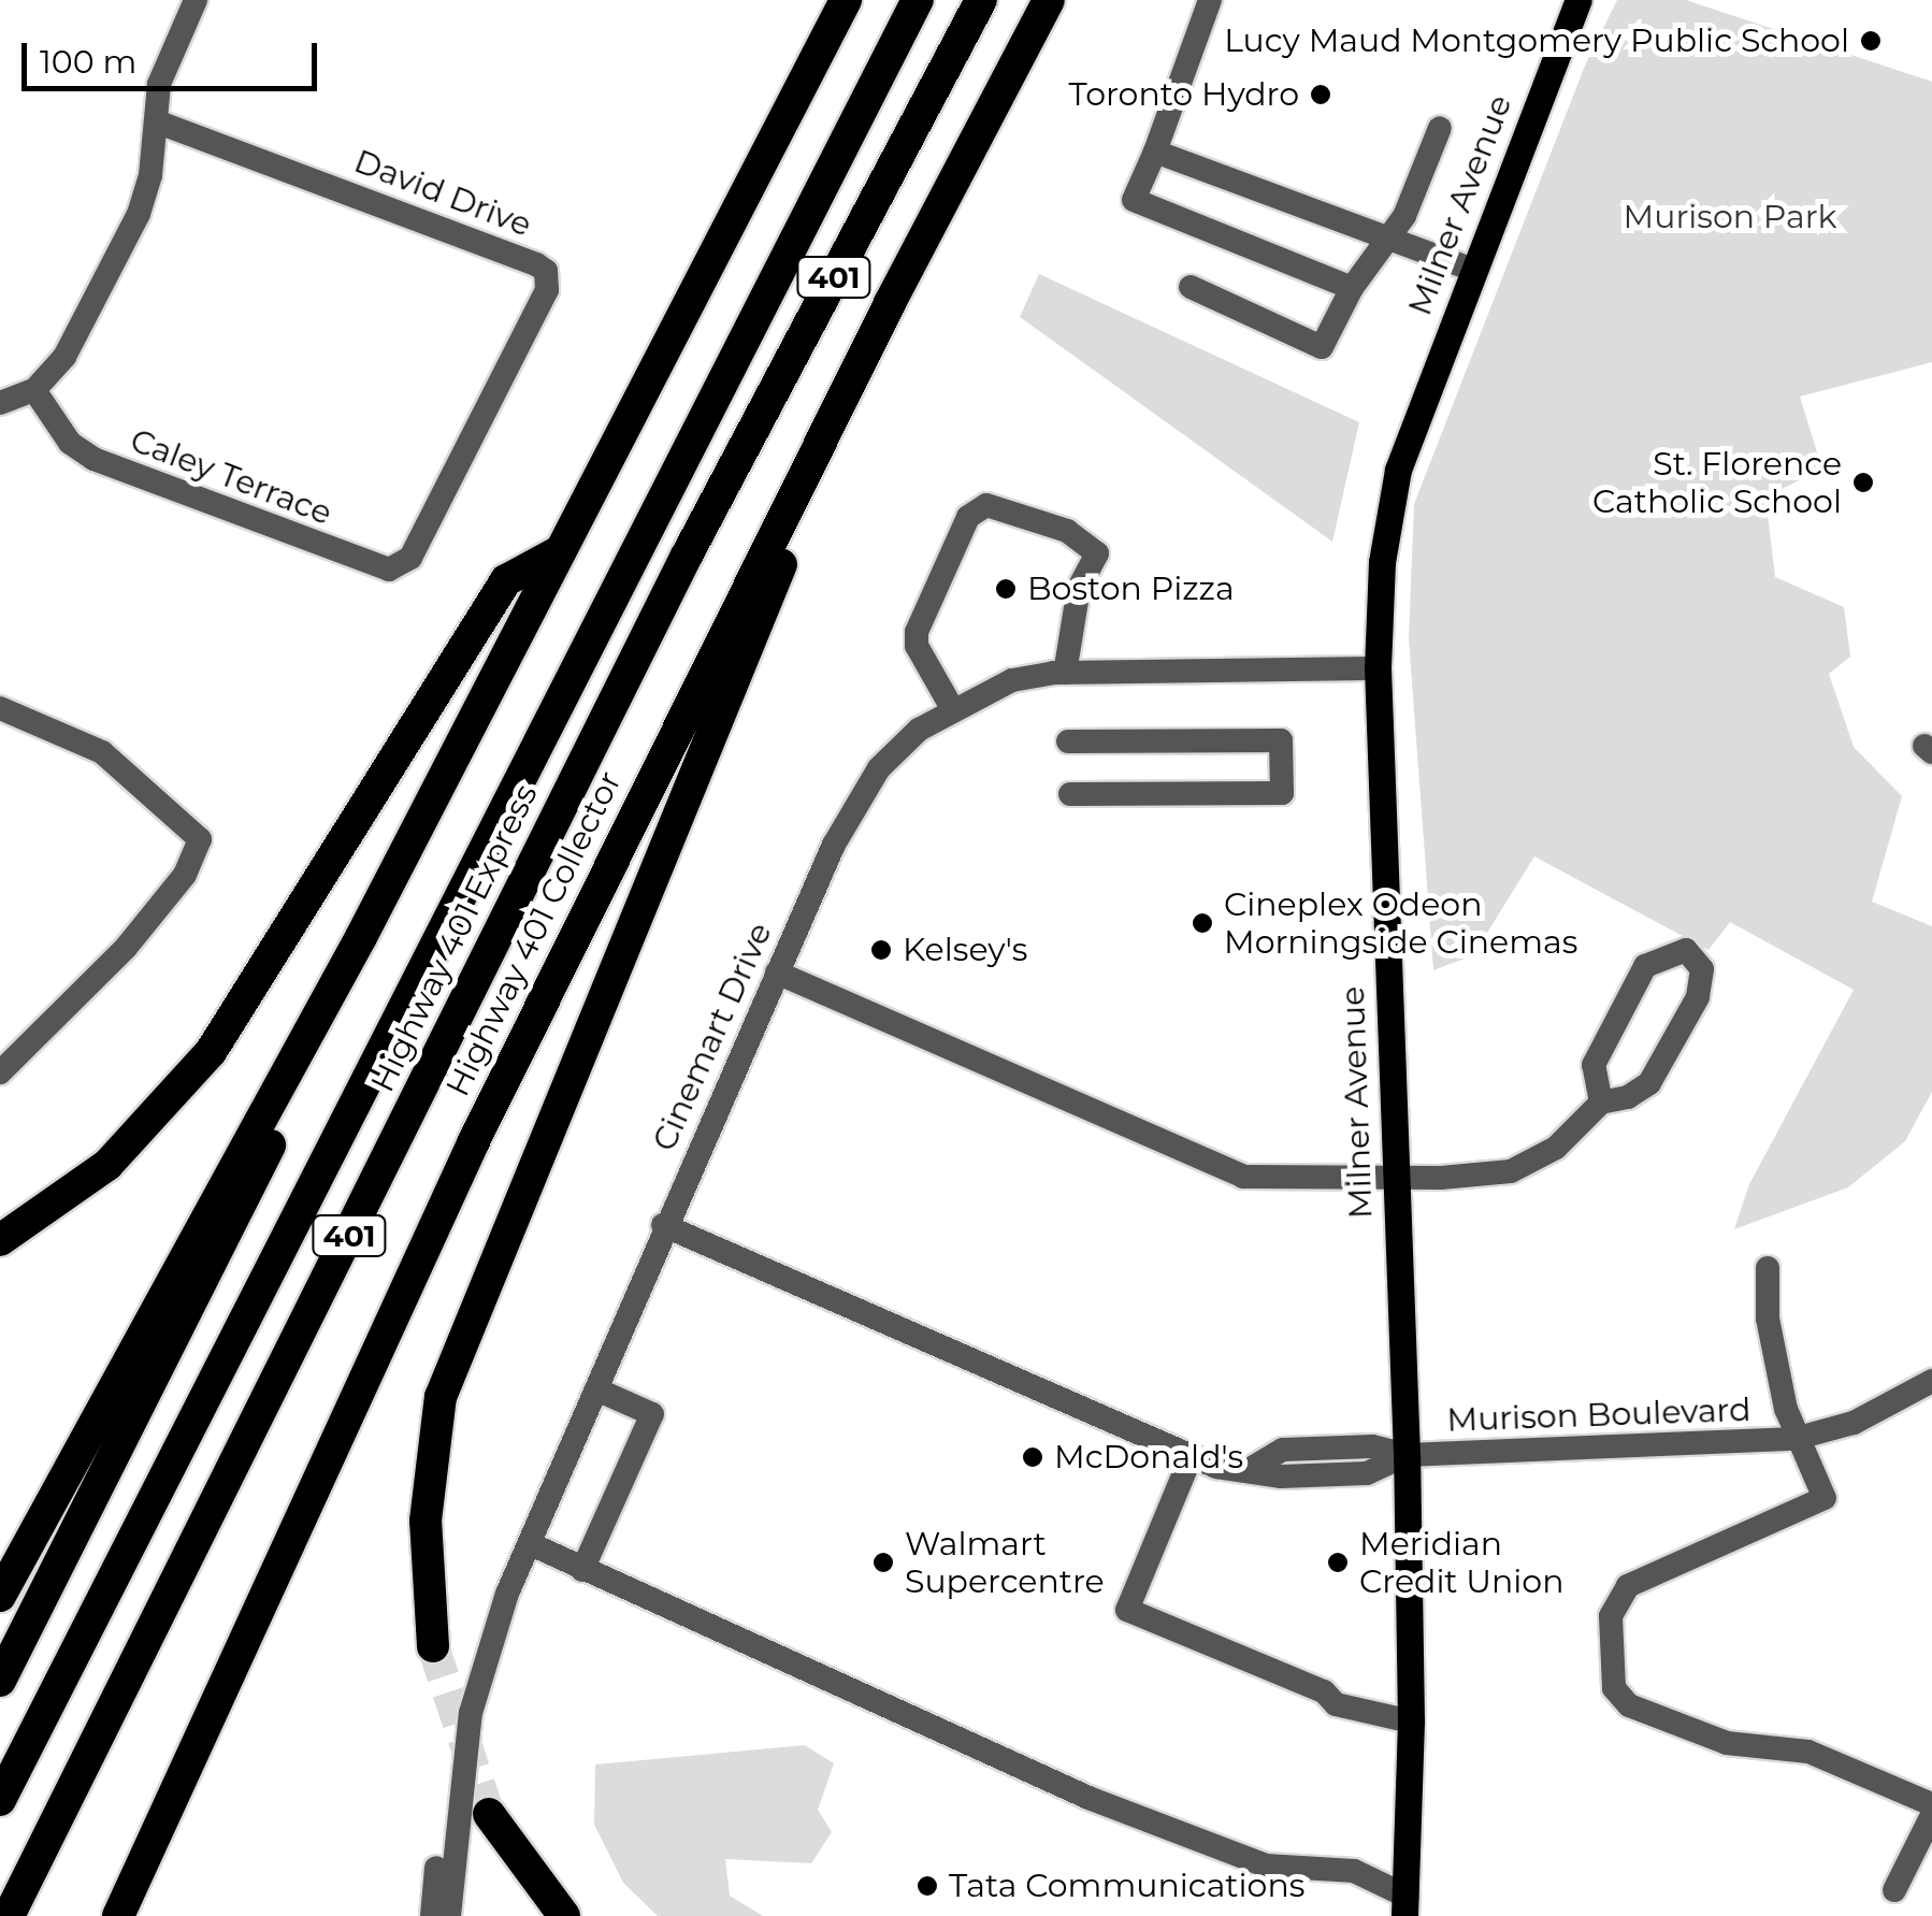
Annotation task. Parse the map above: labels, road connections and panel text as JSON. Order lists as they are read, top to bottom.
{
  "streets": {
    "highway": ["401", "Highway 401 Collector", "Highway 401 Express"],
    "main road": ["Milner Avenue"],
    "street": [
      "David Drive",
      "Caley Terrace",
      "Cinemart Drive",
      "Murison Boulevard"
    ]
  },
  "crossings": [
    ["David Drive", "Caley Terrace"],
    ["Milner Avenue", "Cinemart Drive"],
    ["Milner Avenue", "Murison Boulevard"],
    ["Cinemart Drive", "Murison Boulevard"]
  ],
  "parks": ["Murison Park"],
  "places": [
    "Lucy Maud Montgomery Public School",
    "Toronto Hydro",
    "St. Florence Catholic School",
    "Boston Pizza",
    "Cineplex Odeon Morningside Cinemas",
    "Kelsey's",
    "McDonald's",
    "Walmart Supercentre",
    "Meridian Credit Union",
    "Tata Communications"
  ],
  "scale_bar": "100 m"
}
